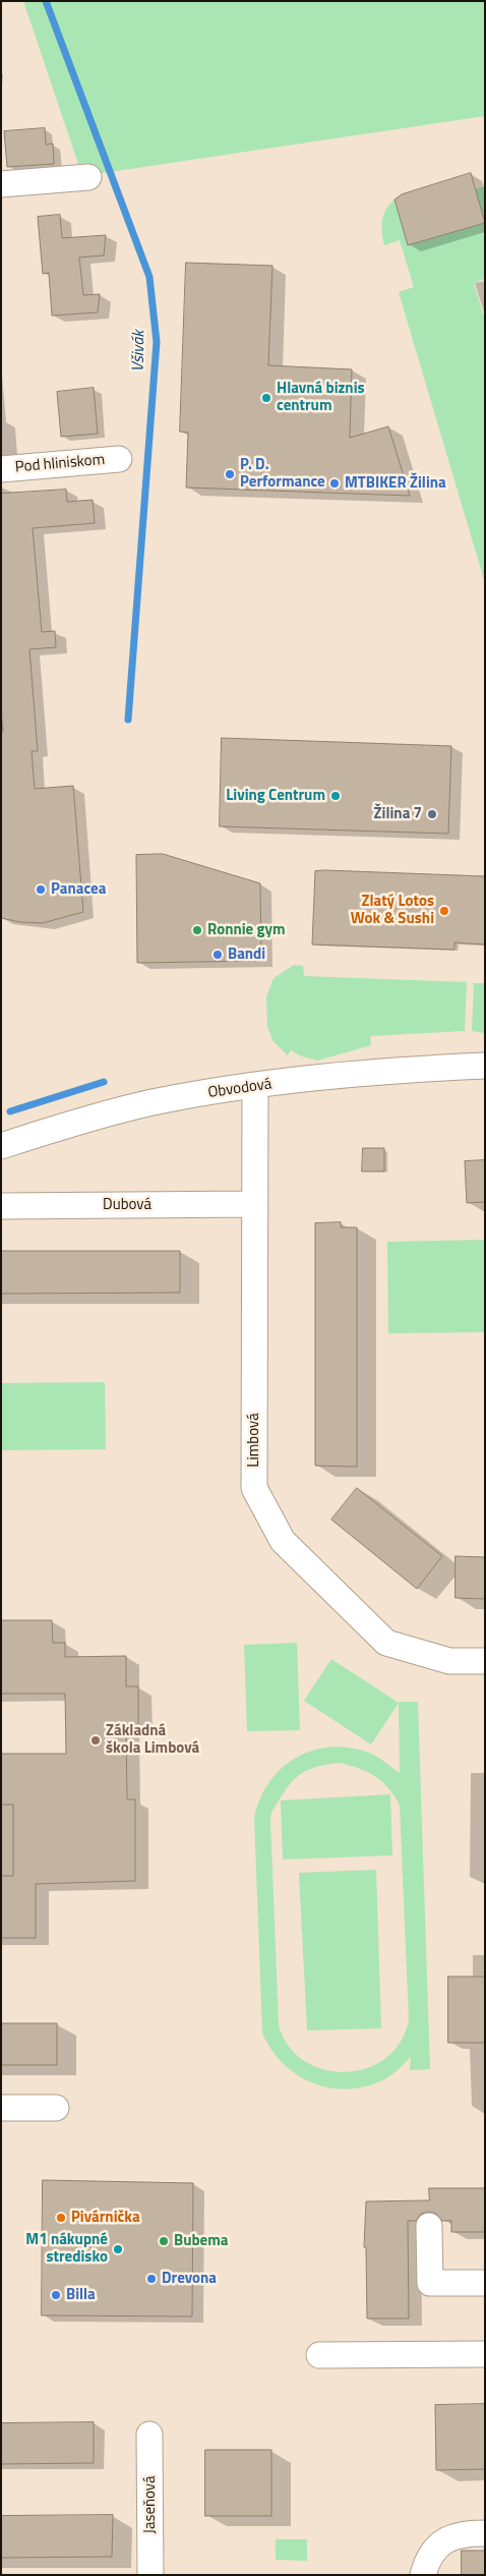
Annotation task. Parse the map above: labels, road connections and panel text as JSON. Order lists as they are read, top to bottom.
{
  "streets": {
    "street": [
      "Pod hliniskom",
      "Obvodová",
      "Dubová",
      "Limbová",
      "Jaseňová"
    ]
  },
  "crossings": [
    ["Obvodová", "Limbová"],
    ["Dubová", "Limbová"]
  ],
  "water": ["Všivák"],
  "places": [
    "Hlavná biznis centrum",
    "P. D. Performance",
    "MTBIKER Žilina",
    "Living Centrum",
    "Žilina 7",
    "Panacea",
    "Zlatý Lotos Wok & Sushi",
    "Ronnie gym",
    "Bandi",
    "Základná škola Limbová",
    "Pivárnička",
    "Bubema",
    "M1 nákupné stredisko",
    "Drevona",
    "Billa"
  ]
}
